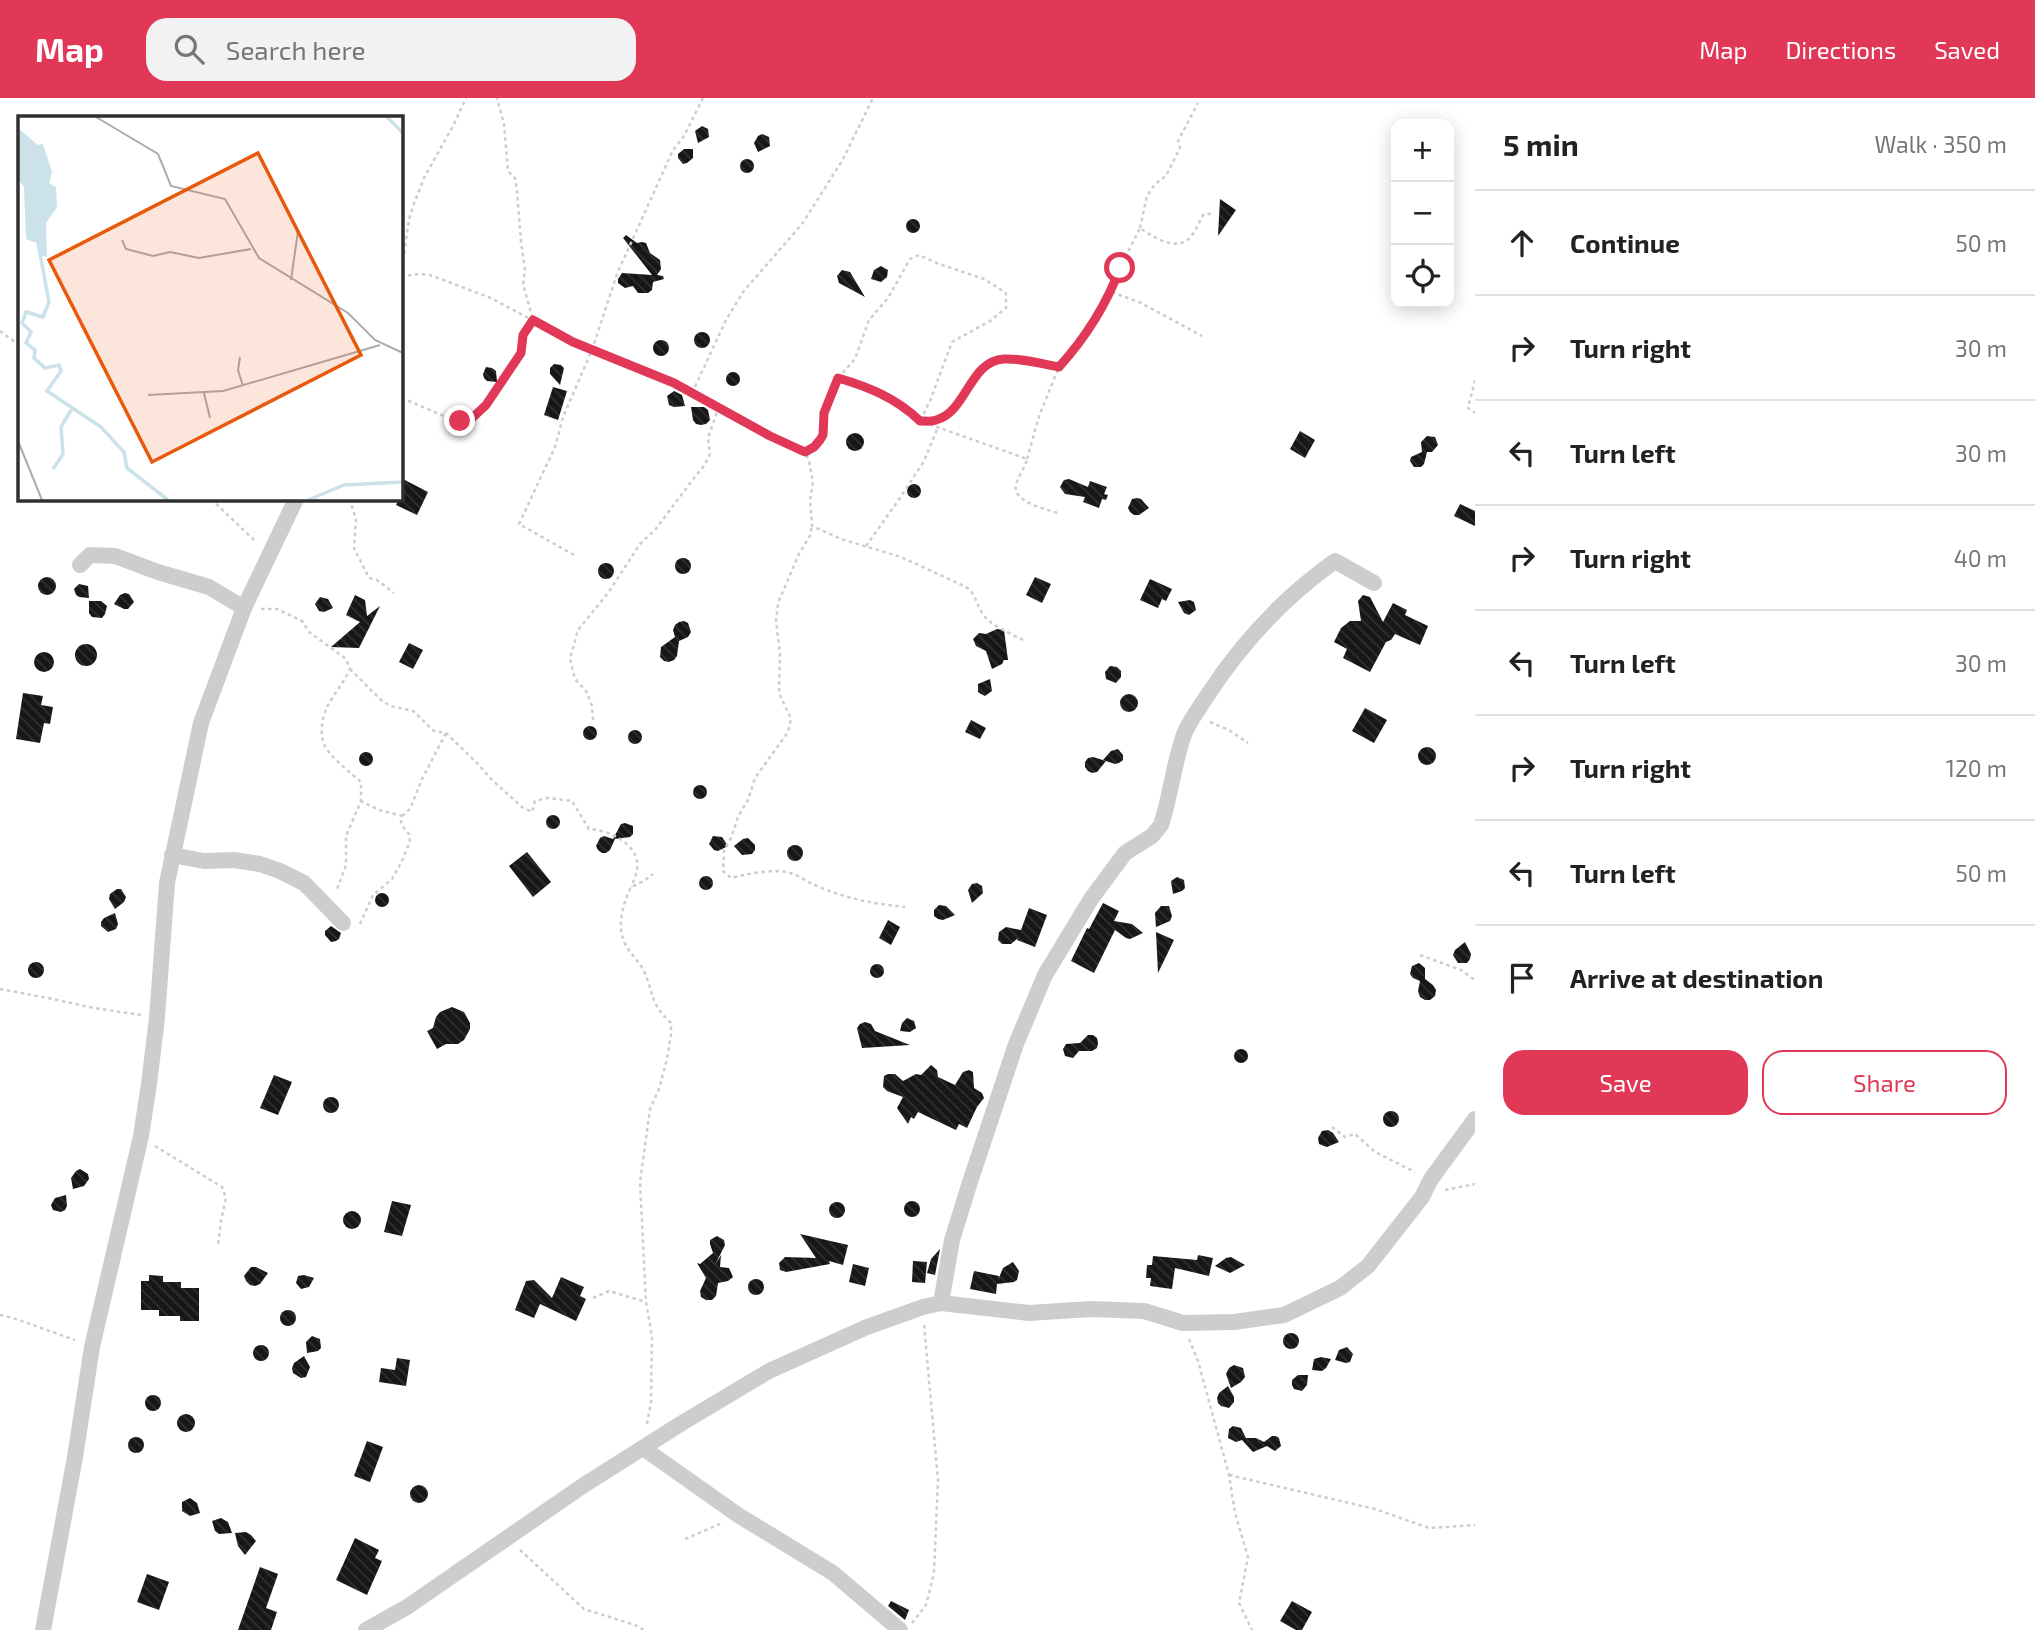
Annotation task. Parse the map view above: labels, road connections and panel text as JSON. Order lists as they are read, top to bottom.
{
  "page": {
    "header": "Map",
    "search": "Search here",
    "nav": ["Map", "Directions", "Saved"],
    "heading": ["5 min", "Walk · 350 m"],
    "map_buttons": ["+", "−"],
    "list": [
      ["Continue", "50 m"],
      ["Turn right", "30 m"],
      ["Turn left", "30 m"],
      ["Turn right", "40 m"],
      ["Turn left", "30 m"],
      ["Turn right", "120 m"],
      ["Turn left", "50 m"],
      "Arrive at destination"
    ],
    "buttons": ["Save", "Share"]
  }
}
